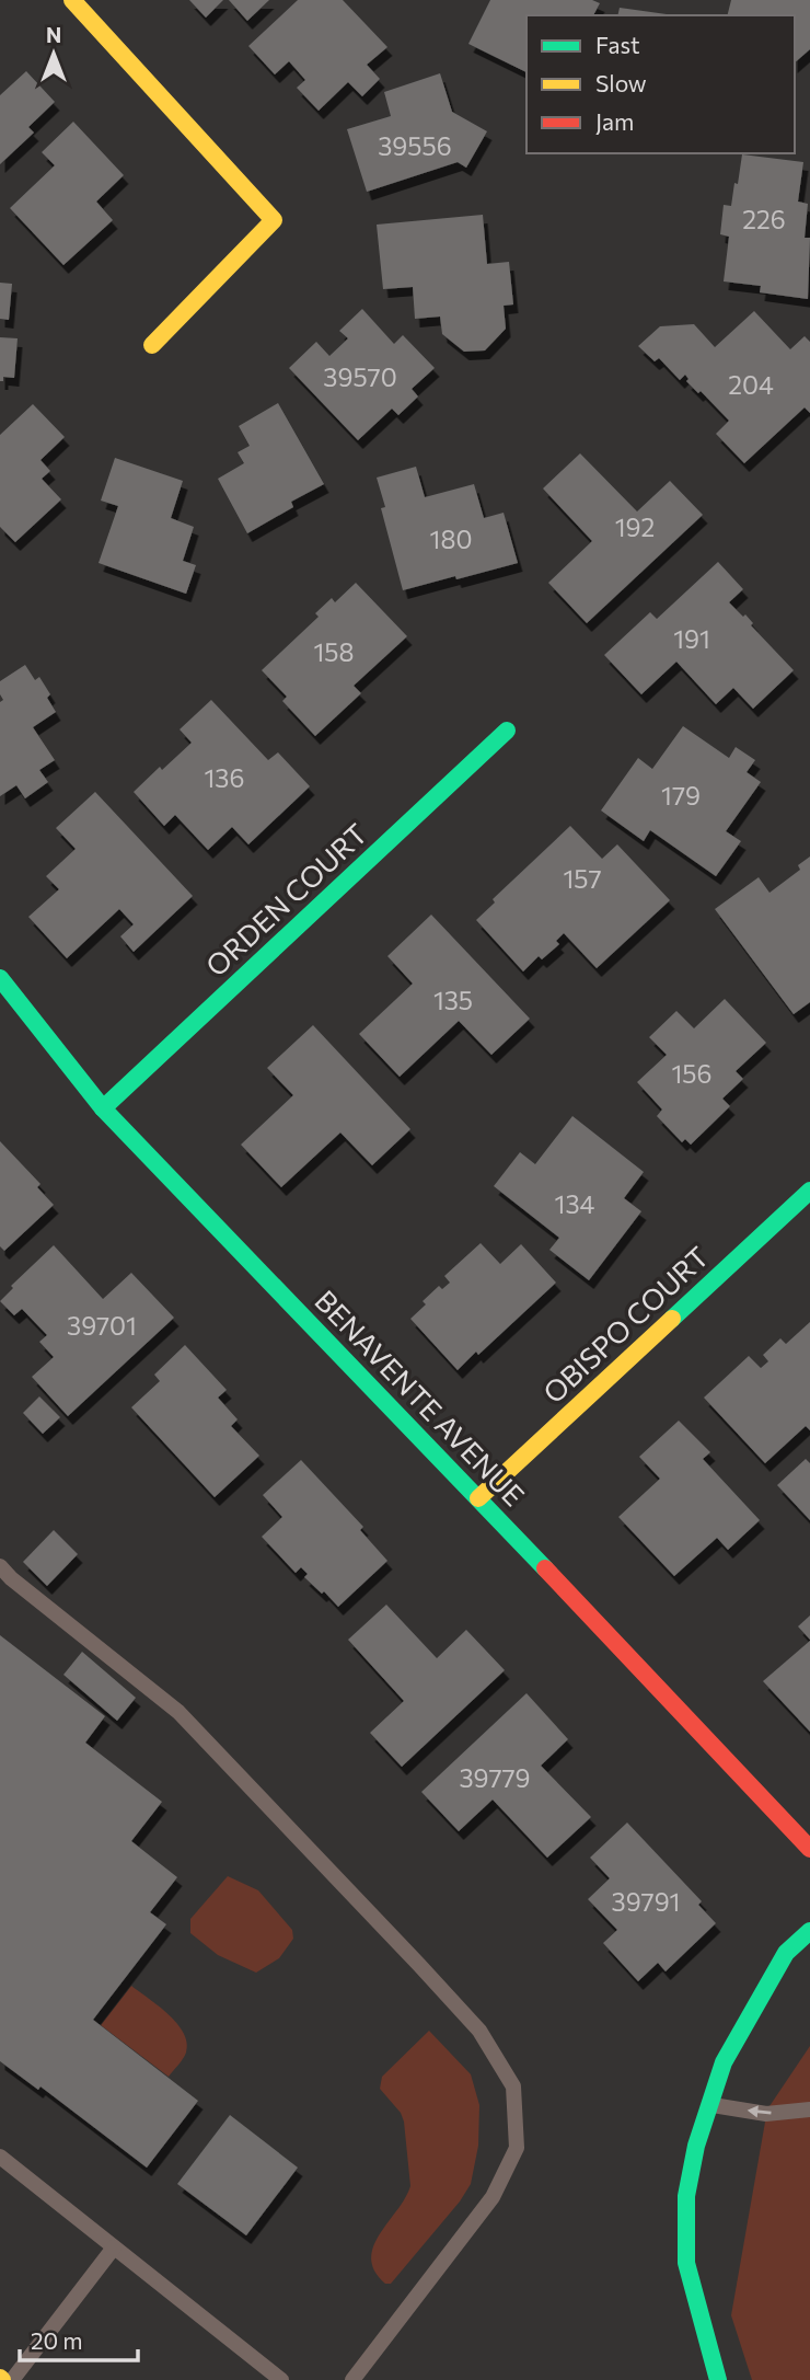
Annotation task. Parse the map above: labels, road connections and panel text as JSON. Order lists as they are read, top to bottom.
{
  "streets": {
    "street": ["ORDEN COURT", "OBISPO COURT", "BENAVENTE AVENUE"]
  },
  "crossings": [
    ["ORDEN COURT", "BENAVENTE AVENUE"],
    ["OBISPO COURT", "BENAVENTE AVENUE"]
  ],
  "house_numbers": [
    "39556",
    "226",
    "39570",
    "204",
    "192",
    "180",
    "191",
    "158",
    "136",
    "179",
    "157",
    "135",
    "156",
    "134",
    "39701",
    "39779",
    "39791"
  ],
  "legend": ["Fast", "Slow", "Jam"],
  "scale_bar": "20 m",
  "north": "top"
}
